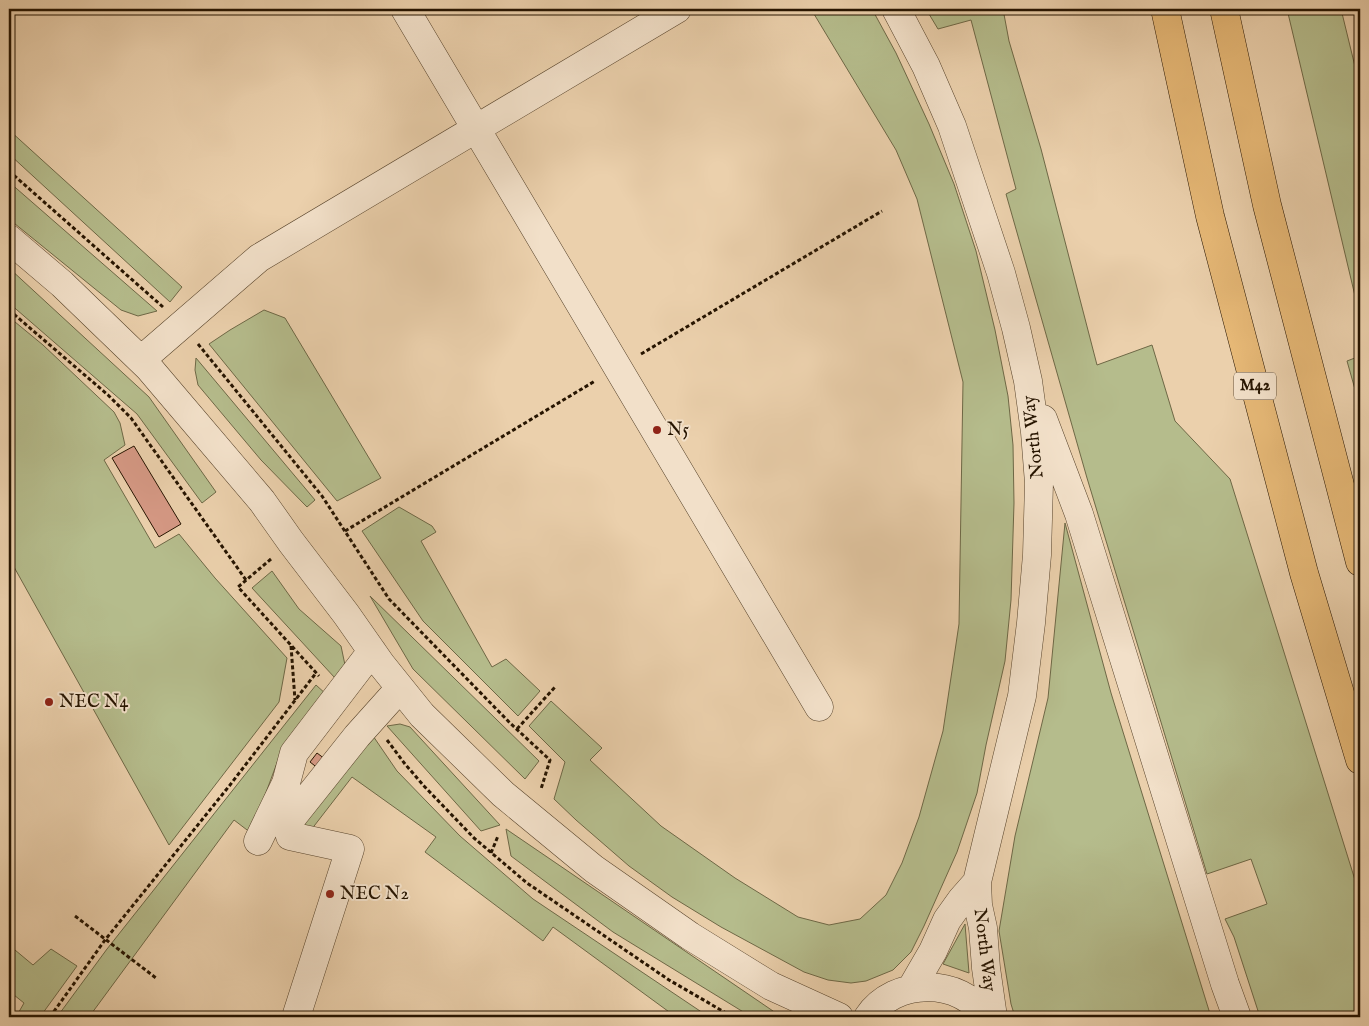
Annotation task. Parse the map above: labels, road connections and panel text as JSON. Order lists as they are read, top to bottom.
{
  "streets": {
    "highway": ["M42"],
    "street": ["North Way"]
  },
  "places": ["N5", "NEC N4", "NEC N2"]
}
